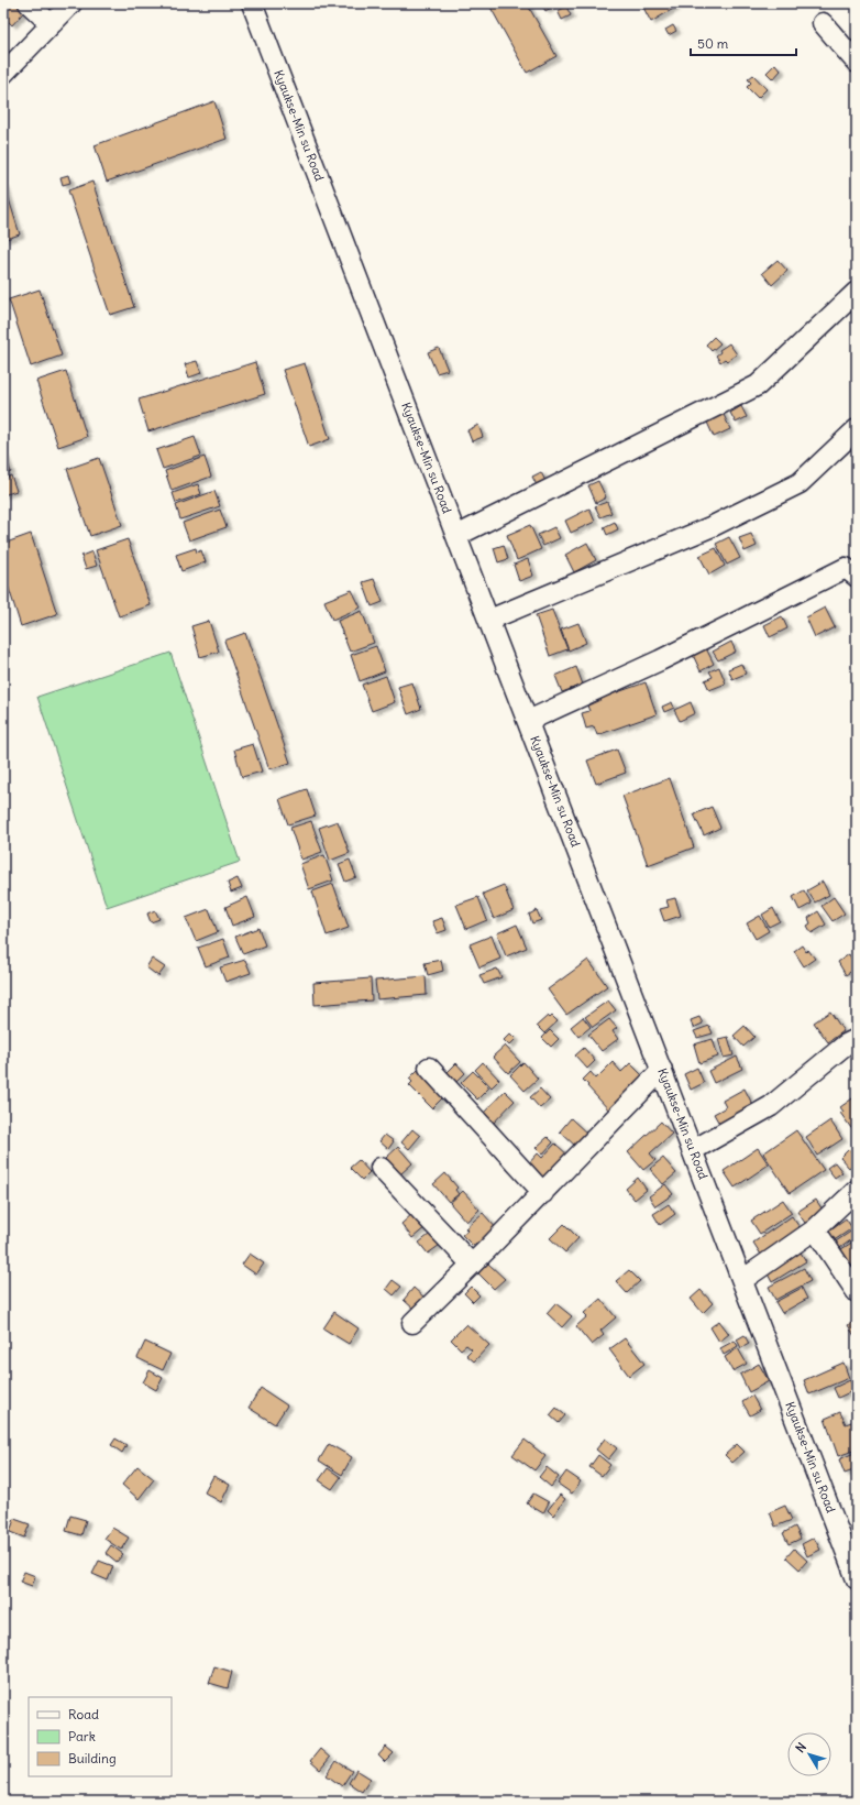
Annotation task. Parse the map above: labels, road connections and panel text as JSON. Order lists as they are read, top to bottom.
{
  "streets": {
    "street": ["Kyaukse-Min su Road"]
  },
  "legend": ["Road", "Park", "Building"],
  "scale_bar": "50 m",
  "north": "top left"
}
